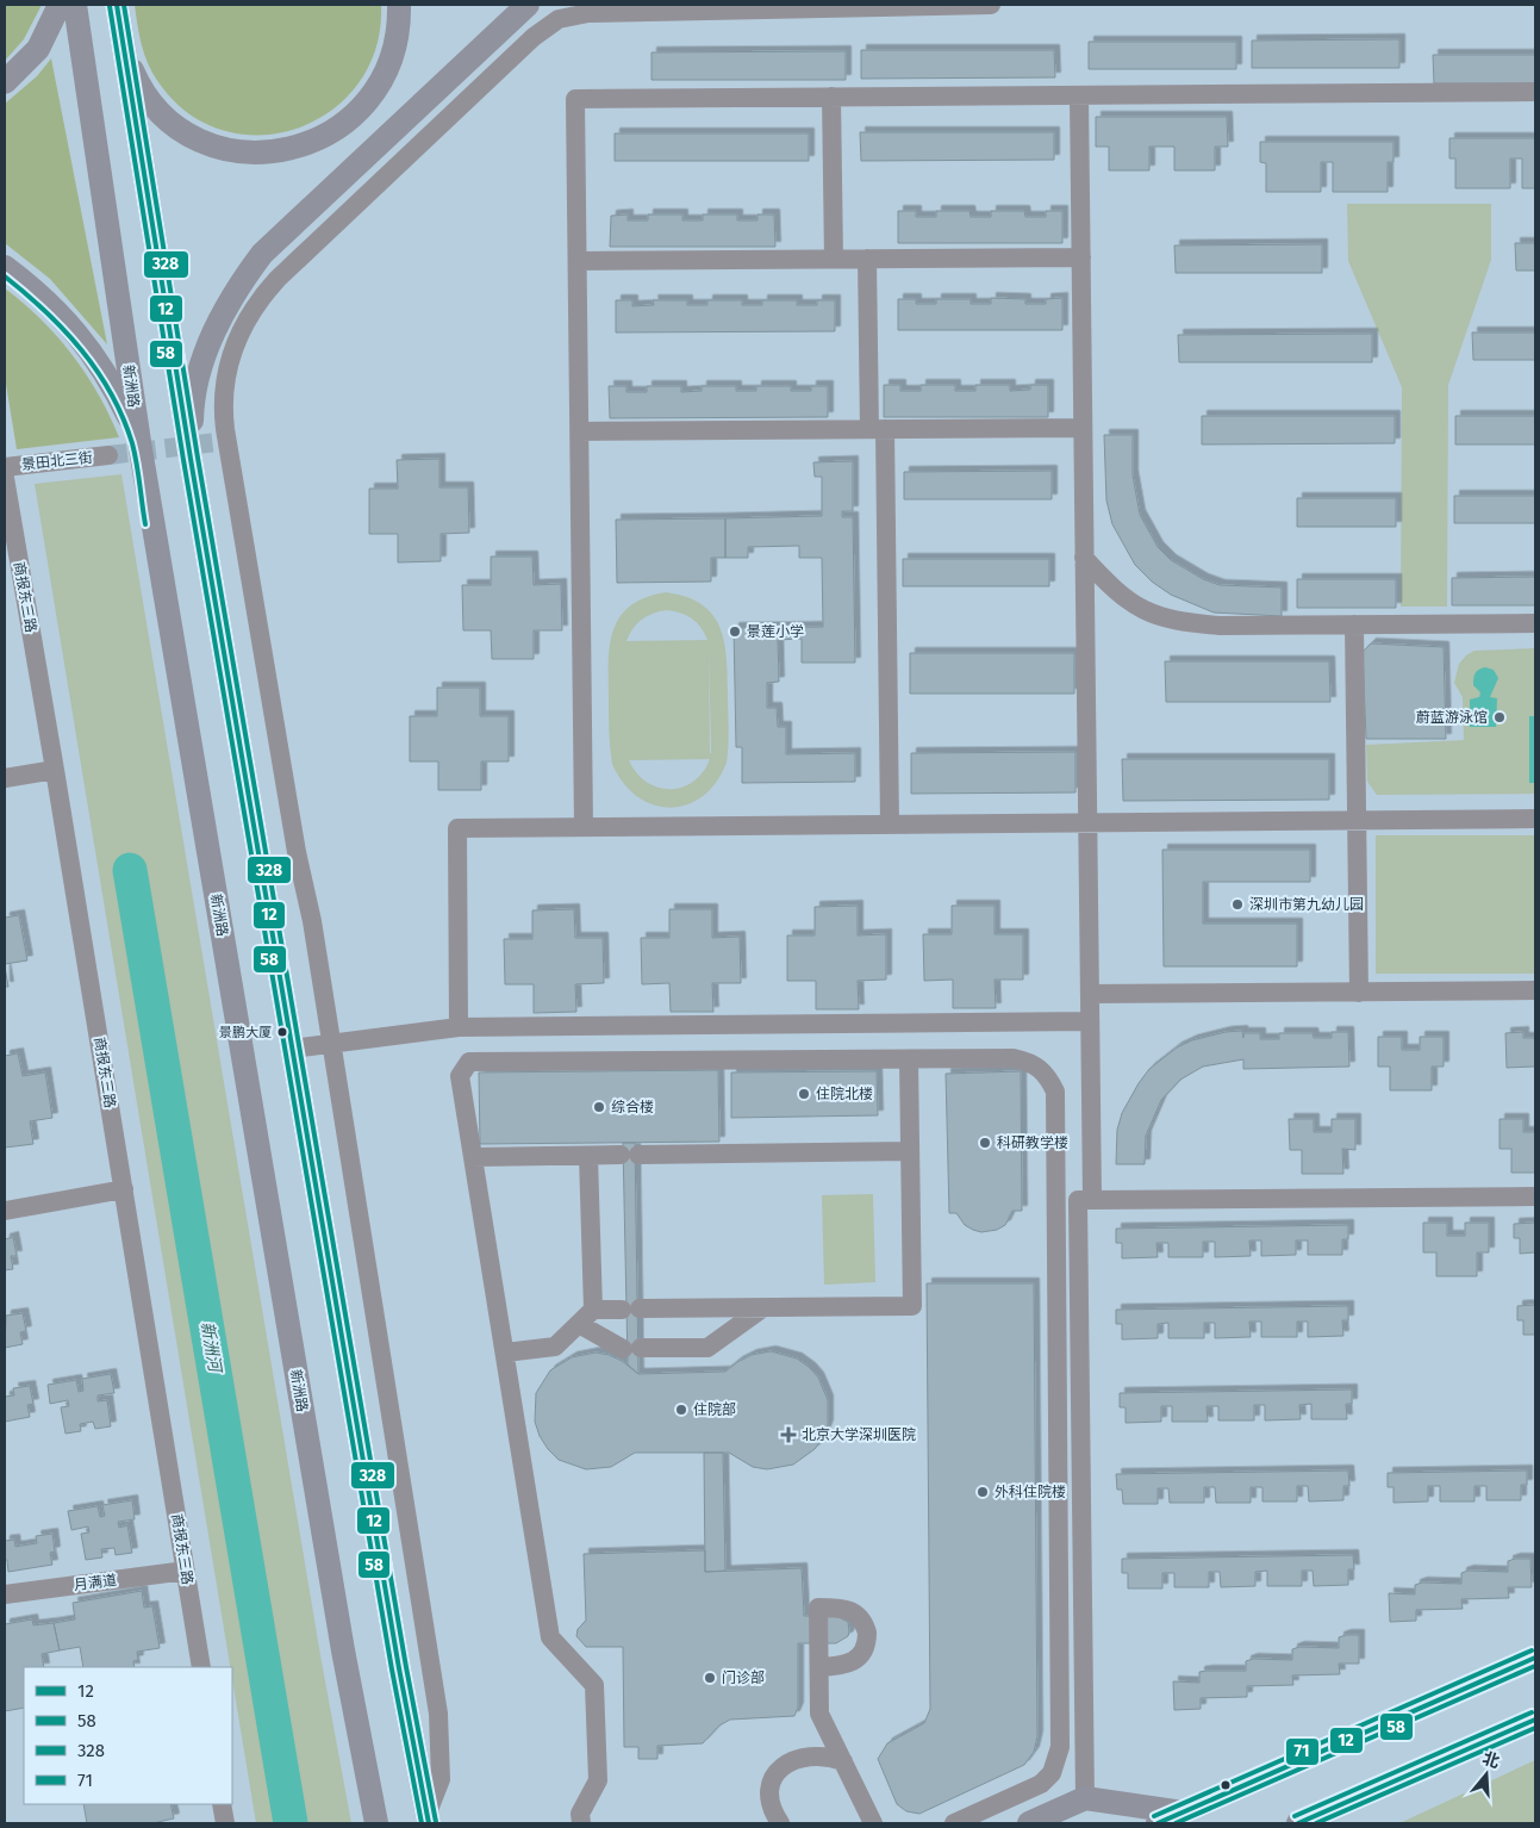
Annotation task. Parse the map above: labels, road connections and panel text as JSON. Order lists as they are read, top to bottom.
{
  "streets": {
    "main road": ["新洲路"],
    "street": ["景田北三街", "商报东三路", "月满道"]
  },
  "crossings": [
    ["商报东三路", "月满道"]
  ],
  "water": ["新洲河"],
  "places": {
    "other": [
      "景莲小学",
      "蔚蓝游泳馆",
      "深圳市第九幼儿园",
      "景鹏大厦",
      "住院北楼",
      "综合楼",
      "科研教学楼",
      "住院部",
      "外科住院楼",
      "门诊部"
    ],
    "health": ["北京大学深圳医院"]
  },
  "lines": [
    "transit line 12",
    "transit line 328",
    "transit line 58",
    "transit line 71"
  ],
  "legend": [
    "12",
    "58",
    "328",
    "71"
  ],
  "north": "top"
}
